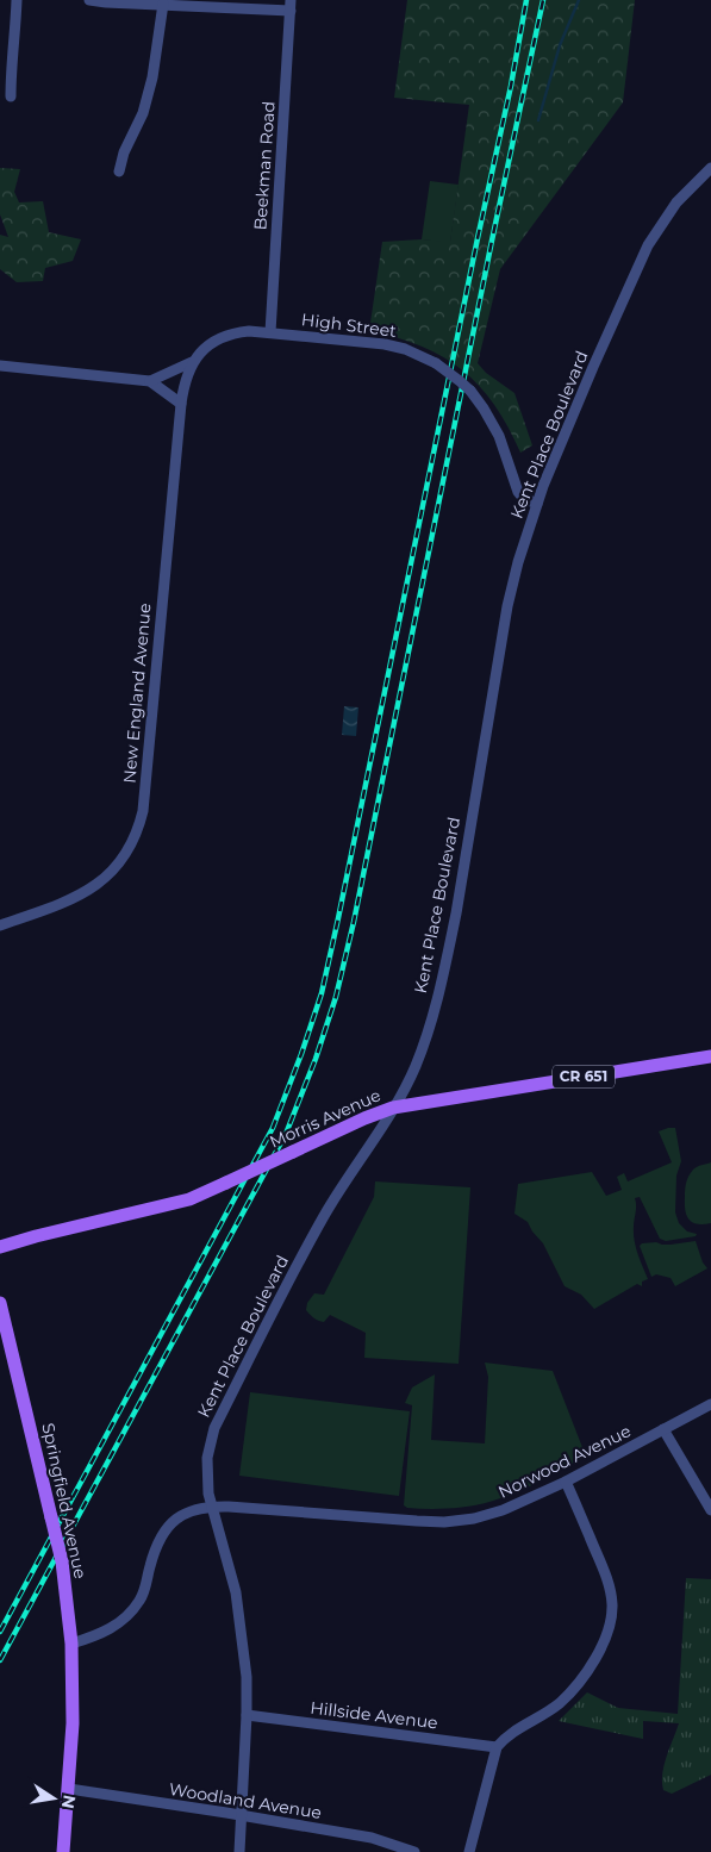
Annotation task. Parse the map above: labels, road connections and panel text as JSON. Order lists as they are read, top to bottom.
{
  "streets": {
    "main road": ["CR 651", "Morris Avenue", "Springfield Avenue"],
    "street": [
      "Beekman Road",
      "High Street",
      "Kent Place Boulevard",
      "New England Avenue",
      "Norwood Avenue",
      "Hillside Avenue",
      "Woodland Avenue"
    ]
  },
  "crossings": [
    ["Beekman Road", "High Street"],
    ["High Street", "Kent Place Boulevard"],
    ["High Street", "New England Avenue"],
    ["Kent Place Boulevard", "Morris Avenue"],
    ["Kent Place Boulevard", "Norwood Avenue"],
    ["Kent Place Boulevard", "Hillside Avenue"],
    ["Kent Place Boulevard", "Woodland Avenue"],
    ["Springfield Avenue", "Woodland Avenue"]
  ],
  "north": "right"
}
